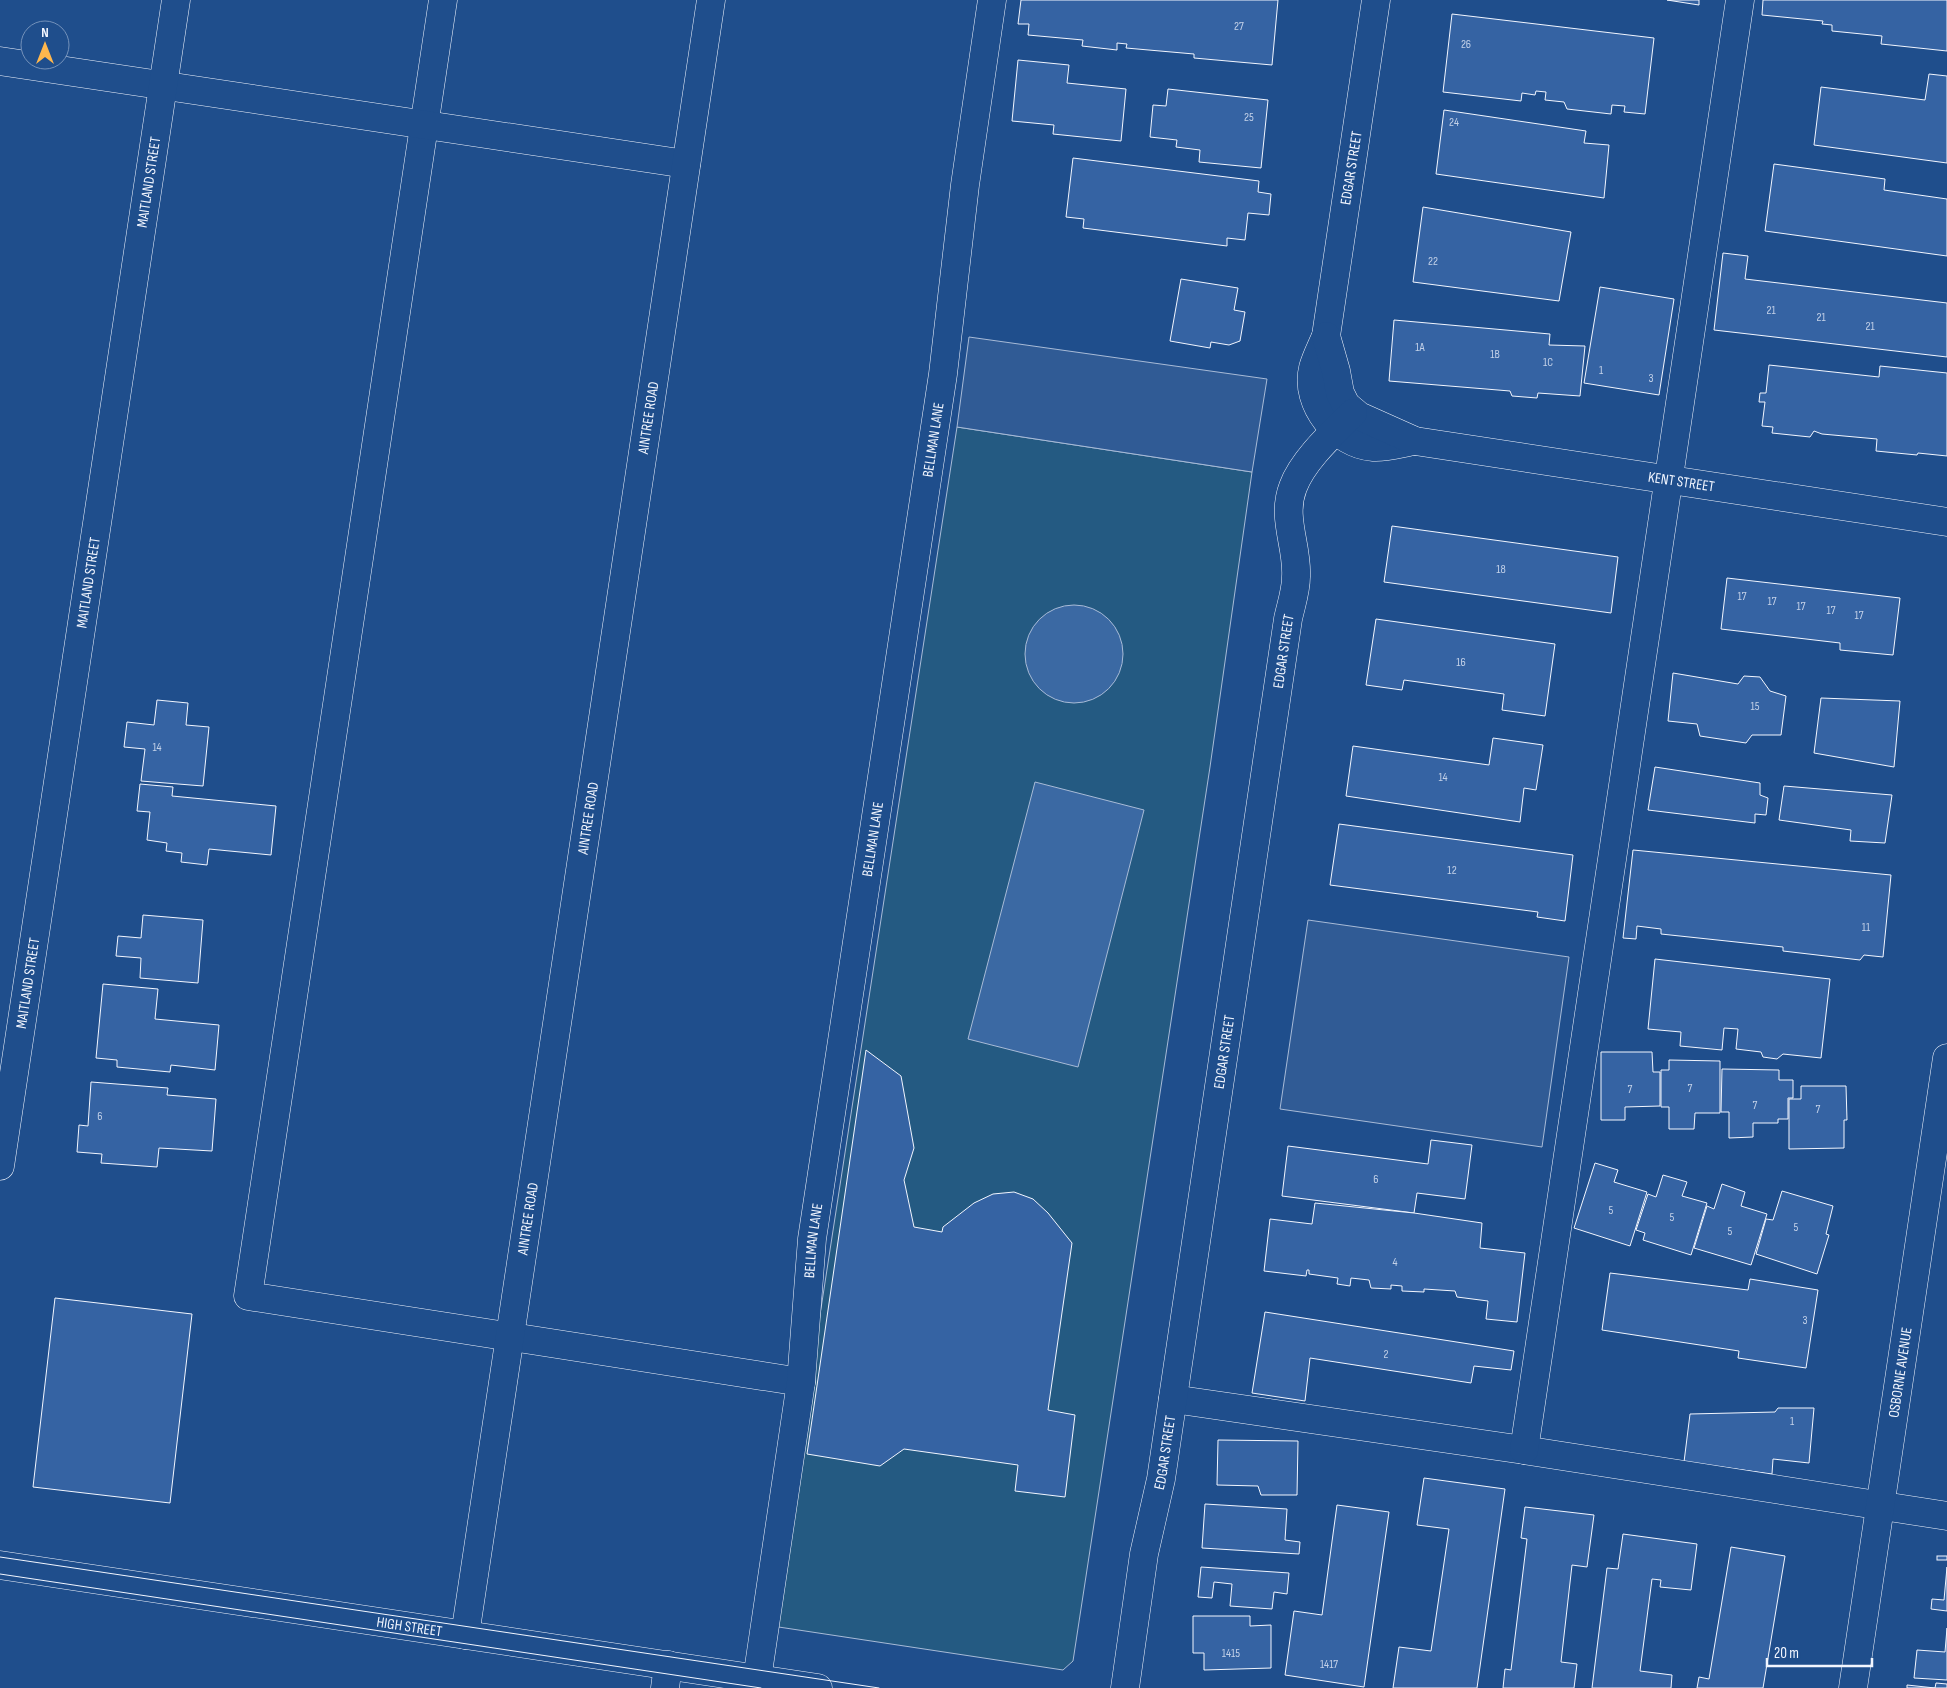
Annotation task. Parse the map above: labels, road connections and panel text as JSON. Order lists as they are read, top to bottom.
{
  "streets": {
    "street": [
      "EDGAR STREET",
      "MAITLAND STREET",
      "AINTREE ROAD",
      "BELLMAN LANE",
      "KENT STREET",
      "OSBORNE AVENUE",
      "HIGH STREET"
    ]
  },
  "crossings": [
    ["EDGAR STREET", "KENT STREET"],
    ["AINTREE ROAD", "HIGH STREET"],
    ["BELLMAN LANE", "HIGH STREET"]
  ],
  "house_numbers": [
    "27",
    "26",
    "25",
    "24",
    "22",
    "21",
    "21",
    "21",
    "1A",
    "1B",
    "1C",
    "1",
    "3",
    "18",
    "17",
    "17",
    "17",
    "17",
    "17",
    "16",
    "15",
    "14",
    "14",
    "12",
    "11",
    "7",
    "7",
    "7",
    "7",
    "6",
    "6",
    "5",
    "5",
    "5",
    "5",
    "4",
    "3",
    "2",
    "1",
    "1415",
    "1417"
  ],
  "scale_bar": "20 m",
  "north": "top"
}
